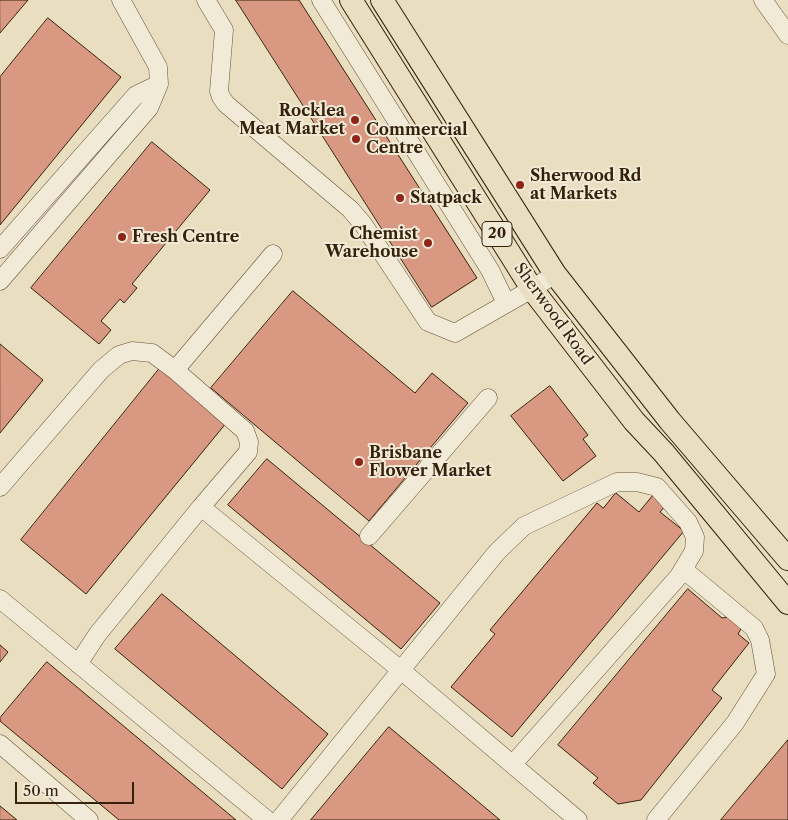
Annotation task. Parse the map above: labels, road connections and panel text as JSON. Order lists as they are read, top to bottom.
{
  "streets": {
    "main road": ["20", "Sherwood Road"]
  },
  "places": [
    "Rocklea Meat Market",
    "Commercial Centre",
    "Sherwood Rd at Markets",
    "Statpack",
    "Fresh Centre",
    "Chemist Warehouse",
    "Brisbane Flower Market"
  ],
  "scale_bar": "50 m"
}
